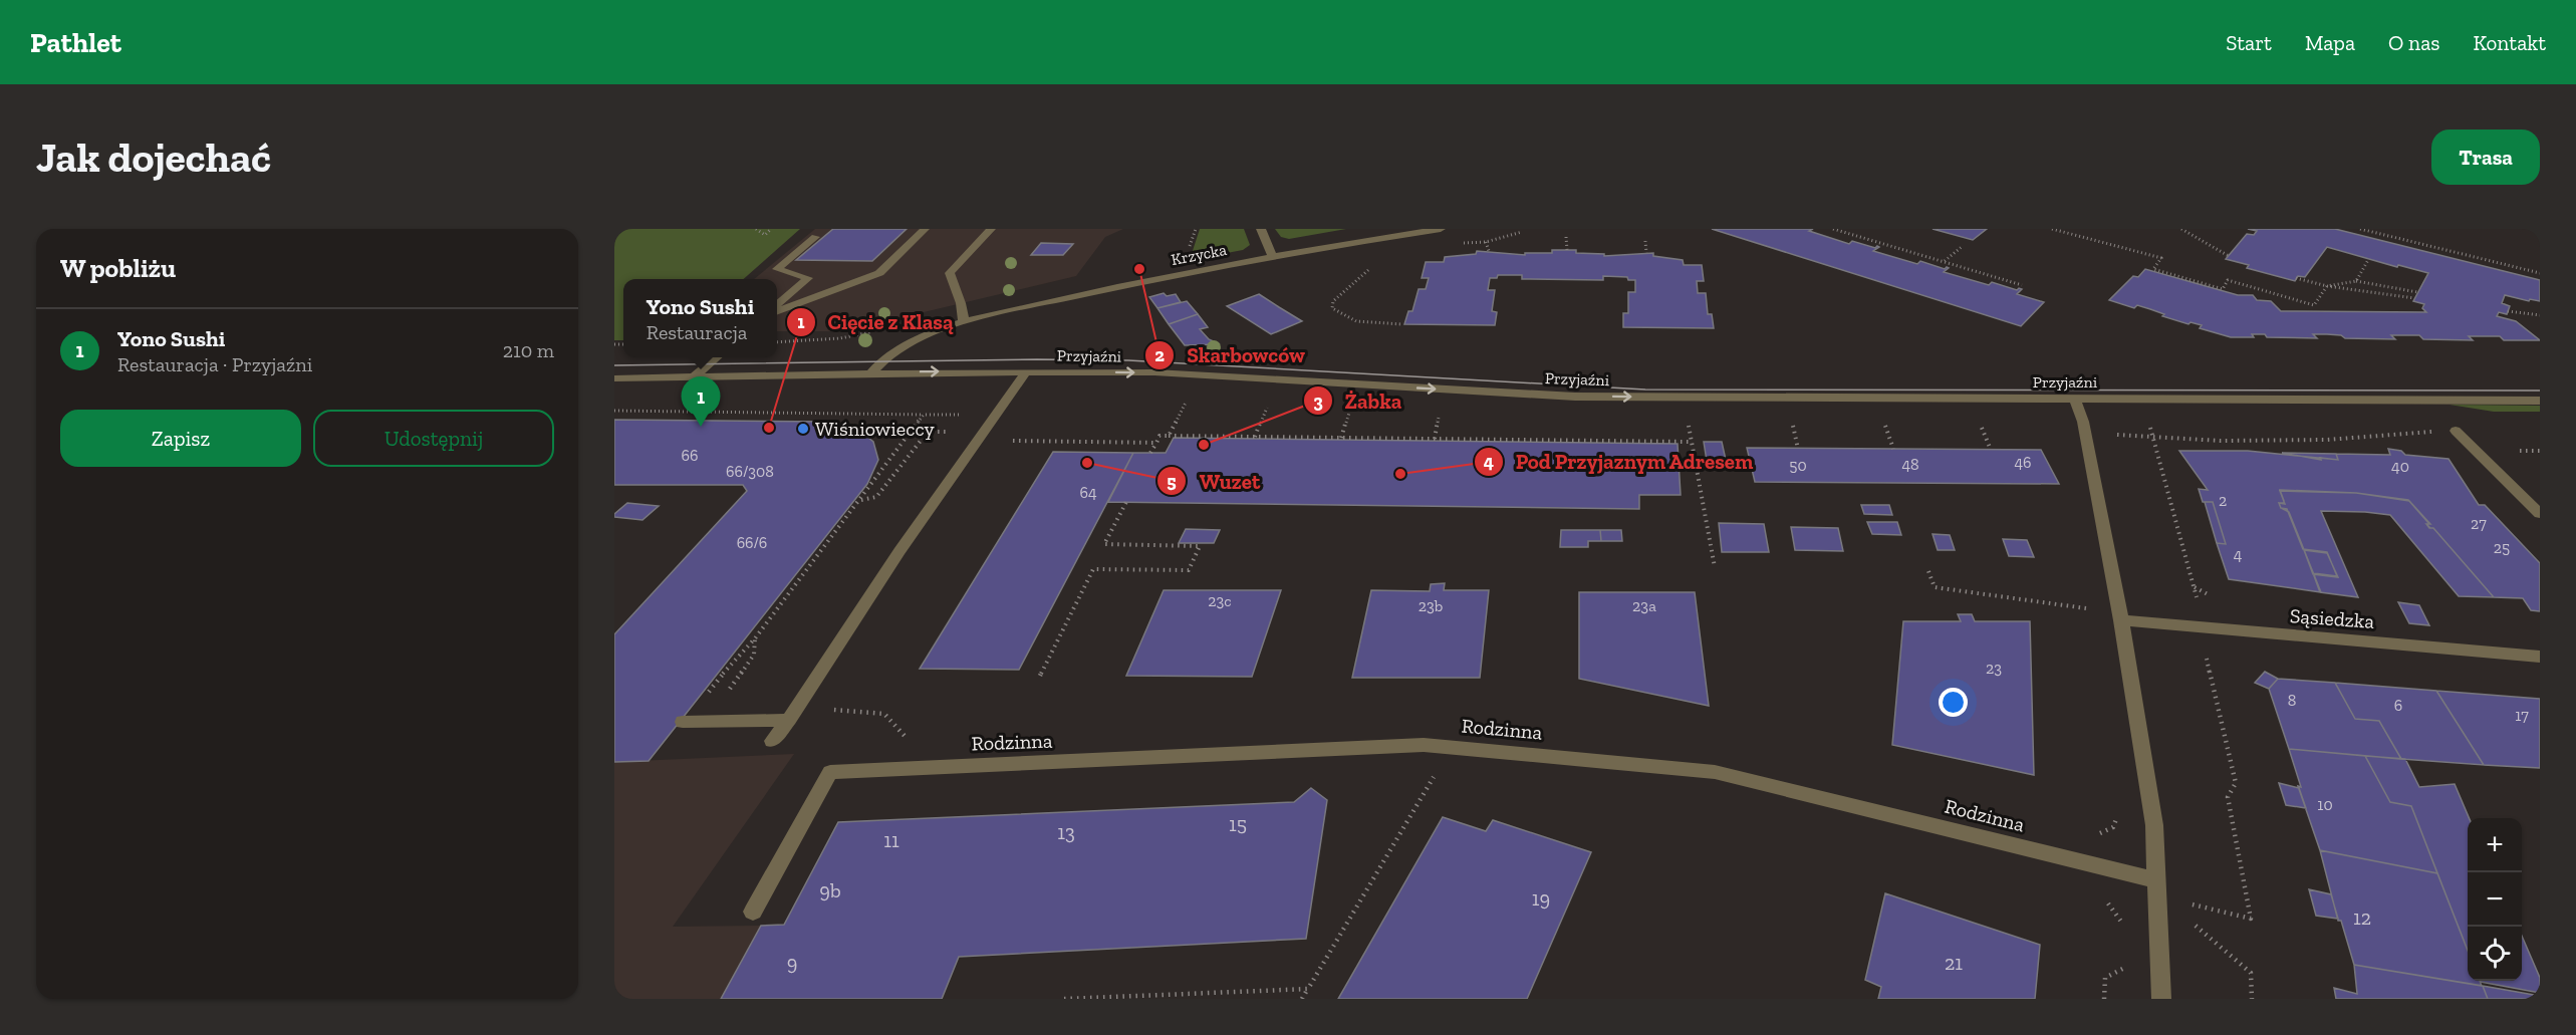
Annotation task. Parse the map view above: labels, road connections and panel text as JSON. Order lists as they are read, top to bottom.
{
  "streets": {
    "street": [
      "Krzycka",
      "Przyjaźni",
      "Sąsiedzka",
      "Rodzinna"
    ]
  },
  "crossings": [
    ["Krzycka", "Przyjaźni"]
  ],
  "one_way": ["Przyjaźni"],
  "places": [
    "Skarbowców",
    "Cięcie z Klasą",
    "Wiśniowieccy",
    "Żabka",
    "Wuzet",
    "Pod Przyjaznym Adresem"
  ],
  "house_numbers": [
    "66",
    "46",
    "48",
    "50",
    "40",
    "66/308",
    "64",
    "2",
    "27",
    "66/6",
    "25",
    "4",
    "23c",
    "23b",
    "23a",
    "23",
    "8",
    "6",
    "17",
    "10",
    "15",
    "13",
    "11",
    "9b",
    "19",
    "12",
    "9",
    "21"
  ],
  "page": {
    "header": "Pathlet",
    "nav": [
      "Start",
      "Mapa",
      "O nas",
      "Kontakt"
    ],
    "buttons": [
      "Trasa",
      ["Zapisz", "Udostępnij"]
    ],
    "title": "Jak dojechać",
    "heading": "W pobliżu",
    "popup": ["Yono Sushi", "Restauracja"],
    "list": [
      {
        "mark": "1",
        "name": "Yono Sushi",
        "note": "Restauracja · Przyjaźni",
        "value": "210 m"
      }
    ],
    "pins": "1",
    "map_buttons": ["+", "−"]
  }
}
